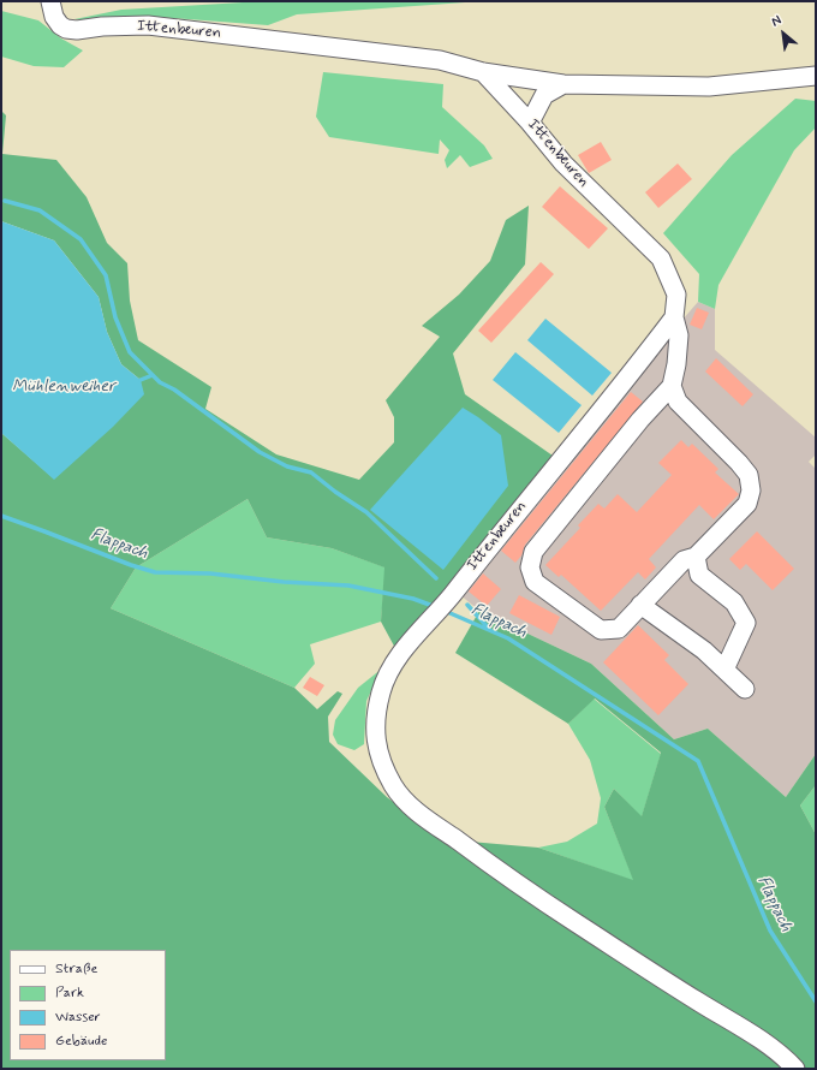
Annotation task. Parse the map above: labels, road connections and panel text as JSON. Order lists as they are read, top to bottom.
{
  "streets": {
    "street": ["Ittenbeuren"]
  },
  "water": ["Mühlenweiher", "Flappach"],
  "legend": [
    "Straße",
    "Park",
    "Wasser",
    "Gebäude"
  ],
  "north": "top left"
}
